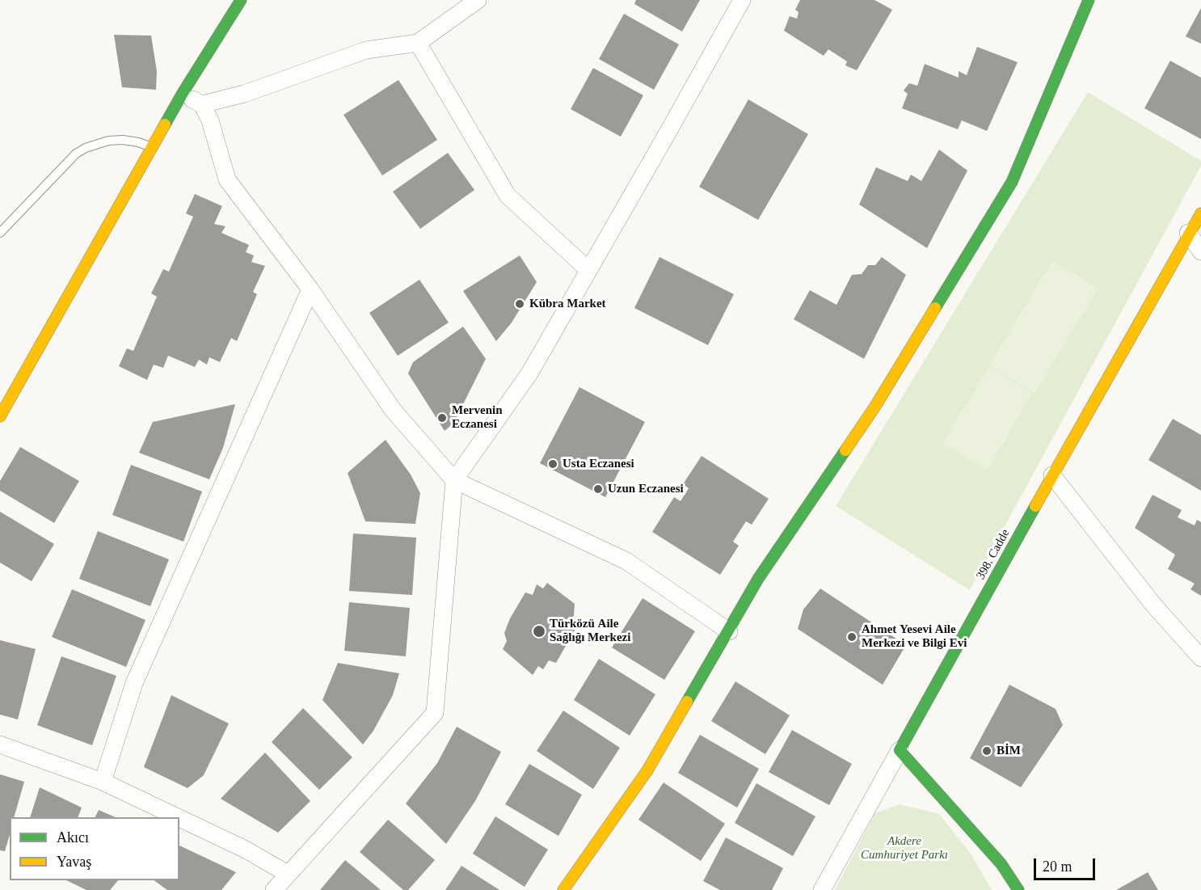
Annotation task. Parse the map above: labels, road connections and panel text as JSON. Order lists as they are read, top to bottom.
{
  "streets": {
    "street": ["398. Cadde"]
  },
  "parks": ["Akdere Cumhuriyet Parkı"],
  "places": [
    "Kübra Market",
    "Mervenin Eczanesi",
    "Usta Eczanesi",
    "Uzun Eczanesi",
    "Türközü Aile Sağlığı Merkezi",
    "Ahmet Yesevi Aile Merkezi ve Bilgi Evi",
    "BİM"
  ],
  "legend": ["Akıcı", "Yavaş"],
  "scale_bar": "20 m"
}
